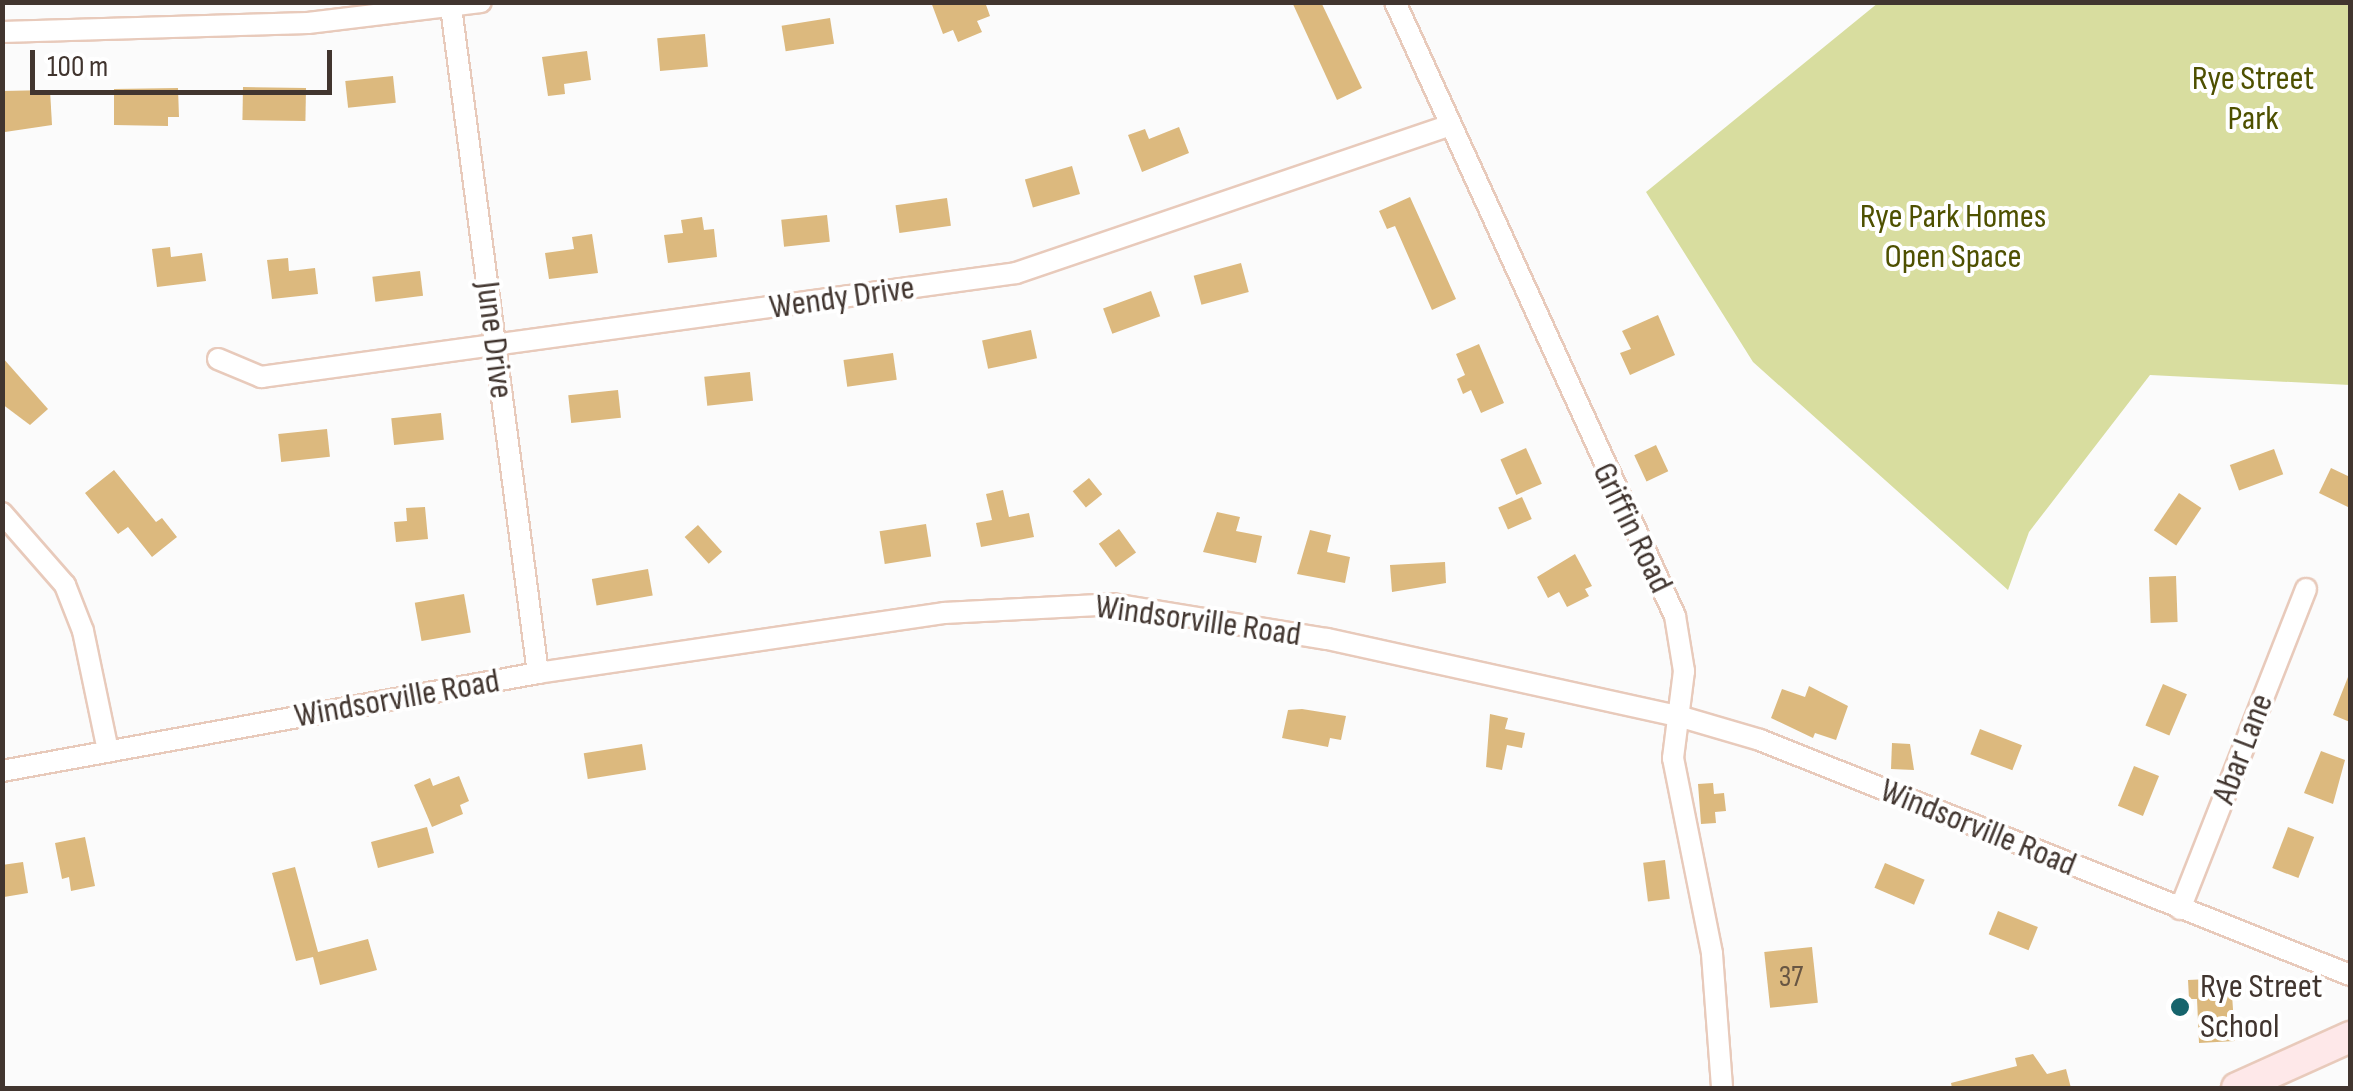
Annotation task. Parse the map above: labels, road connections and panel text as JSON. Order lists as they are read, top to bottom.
{
  "streets": {
    "street": [
      "Wendy Drive",
      "June Drive",
      "Griffin Road",
      "Windsorville Road",
      "Abar Lane"
    ]
  },
  "crossings": [
    ["Wendy Drive", "June Drive"],
    ["Wendy Drive", "Griffin Road"],
    ["June Drive", "Windsorville Road"],
    ["Griffin Road", "Windsorville Road"],
    ["Windsorville Road", "Abar Lane"]
  ],
  "parks": ["Rye Street Park", "Rye Park Homes Open Space"],
  "places": ["Rye Street School"],
  "house_numbers": ["37"],
  "scale_bar": "100 m"
}
